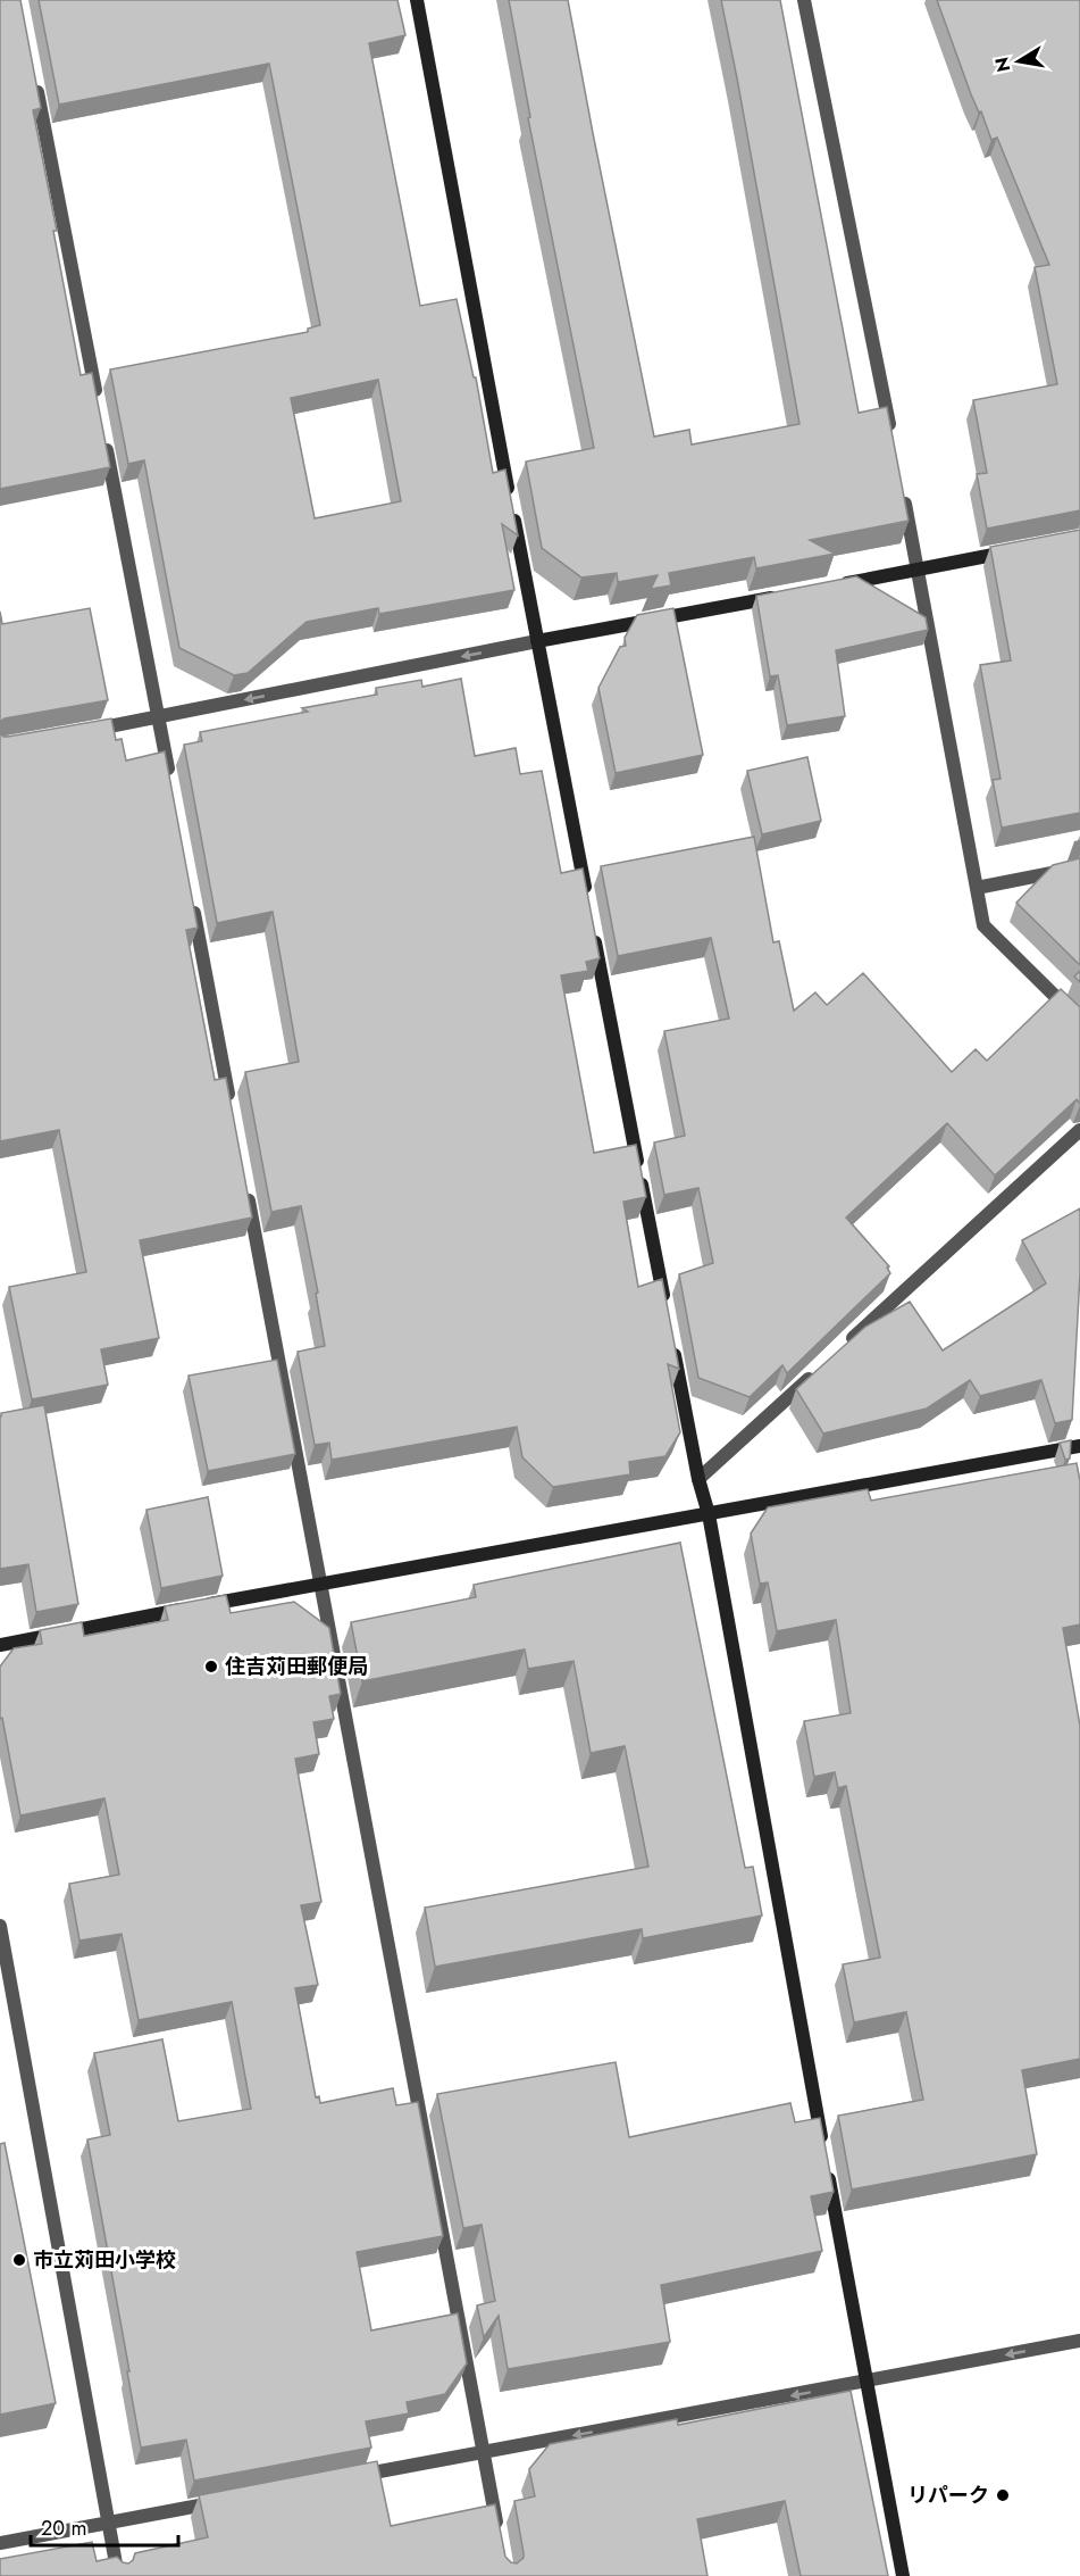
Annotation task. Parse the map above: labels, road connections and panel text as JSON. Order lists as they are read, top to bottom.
{
  "places": ["住吉苅田郵便局", "市立苅田小学校", "リパーク"],
  "scale_bar": "20 m",
  "north": "left"
}
